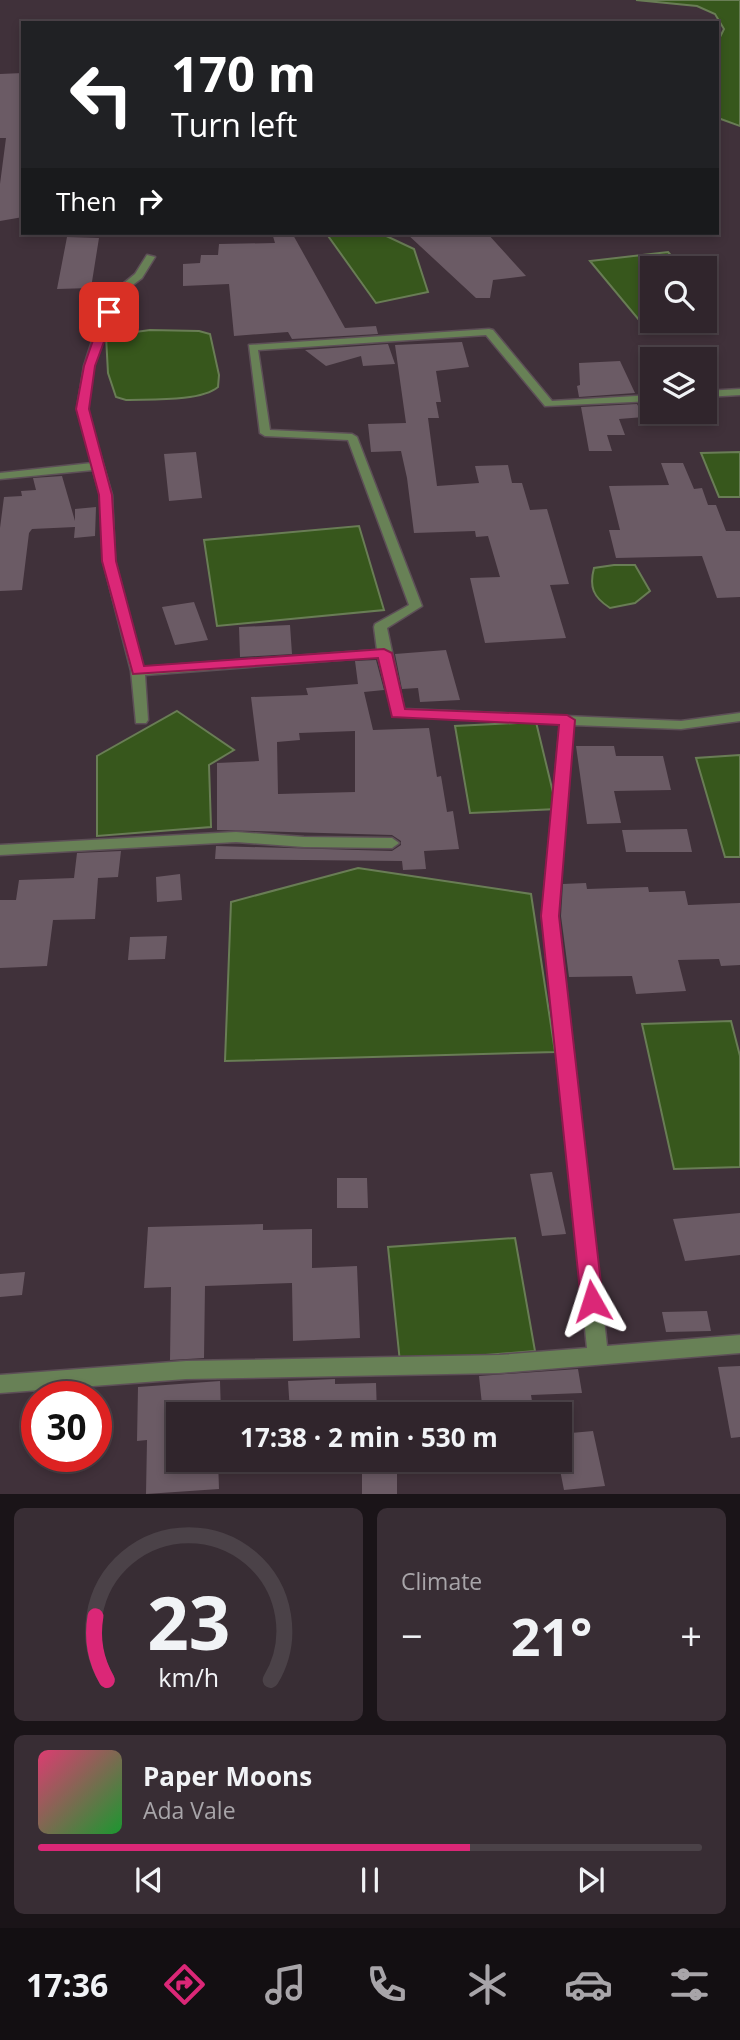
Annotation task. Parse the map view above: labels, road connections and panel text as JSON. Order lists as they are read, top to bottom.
{
  "page": {
    "turn": ["170 m", "Turn left"],
    "then": "Then",
    "limit": "30",
    "trip": "17:38 · 2 min · 530 m",
    "tile": "Climate",
    "heat": ["−", "21°", "+"],
    "song": ["Paper Moons", "Ada Vale"],
    "tabs": "17:36",
    "gauge": ["23", "km/h"]
  }
}
